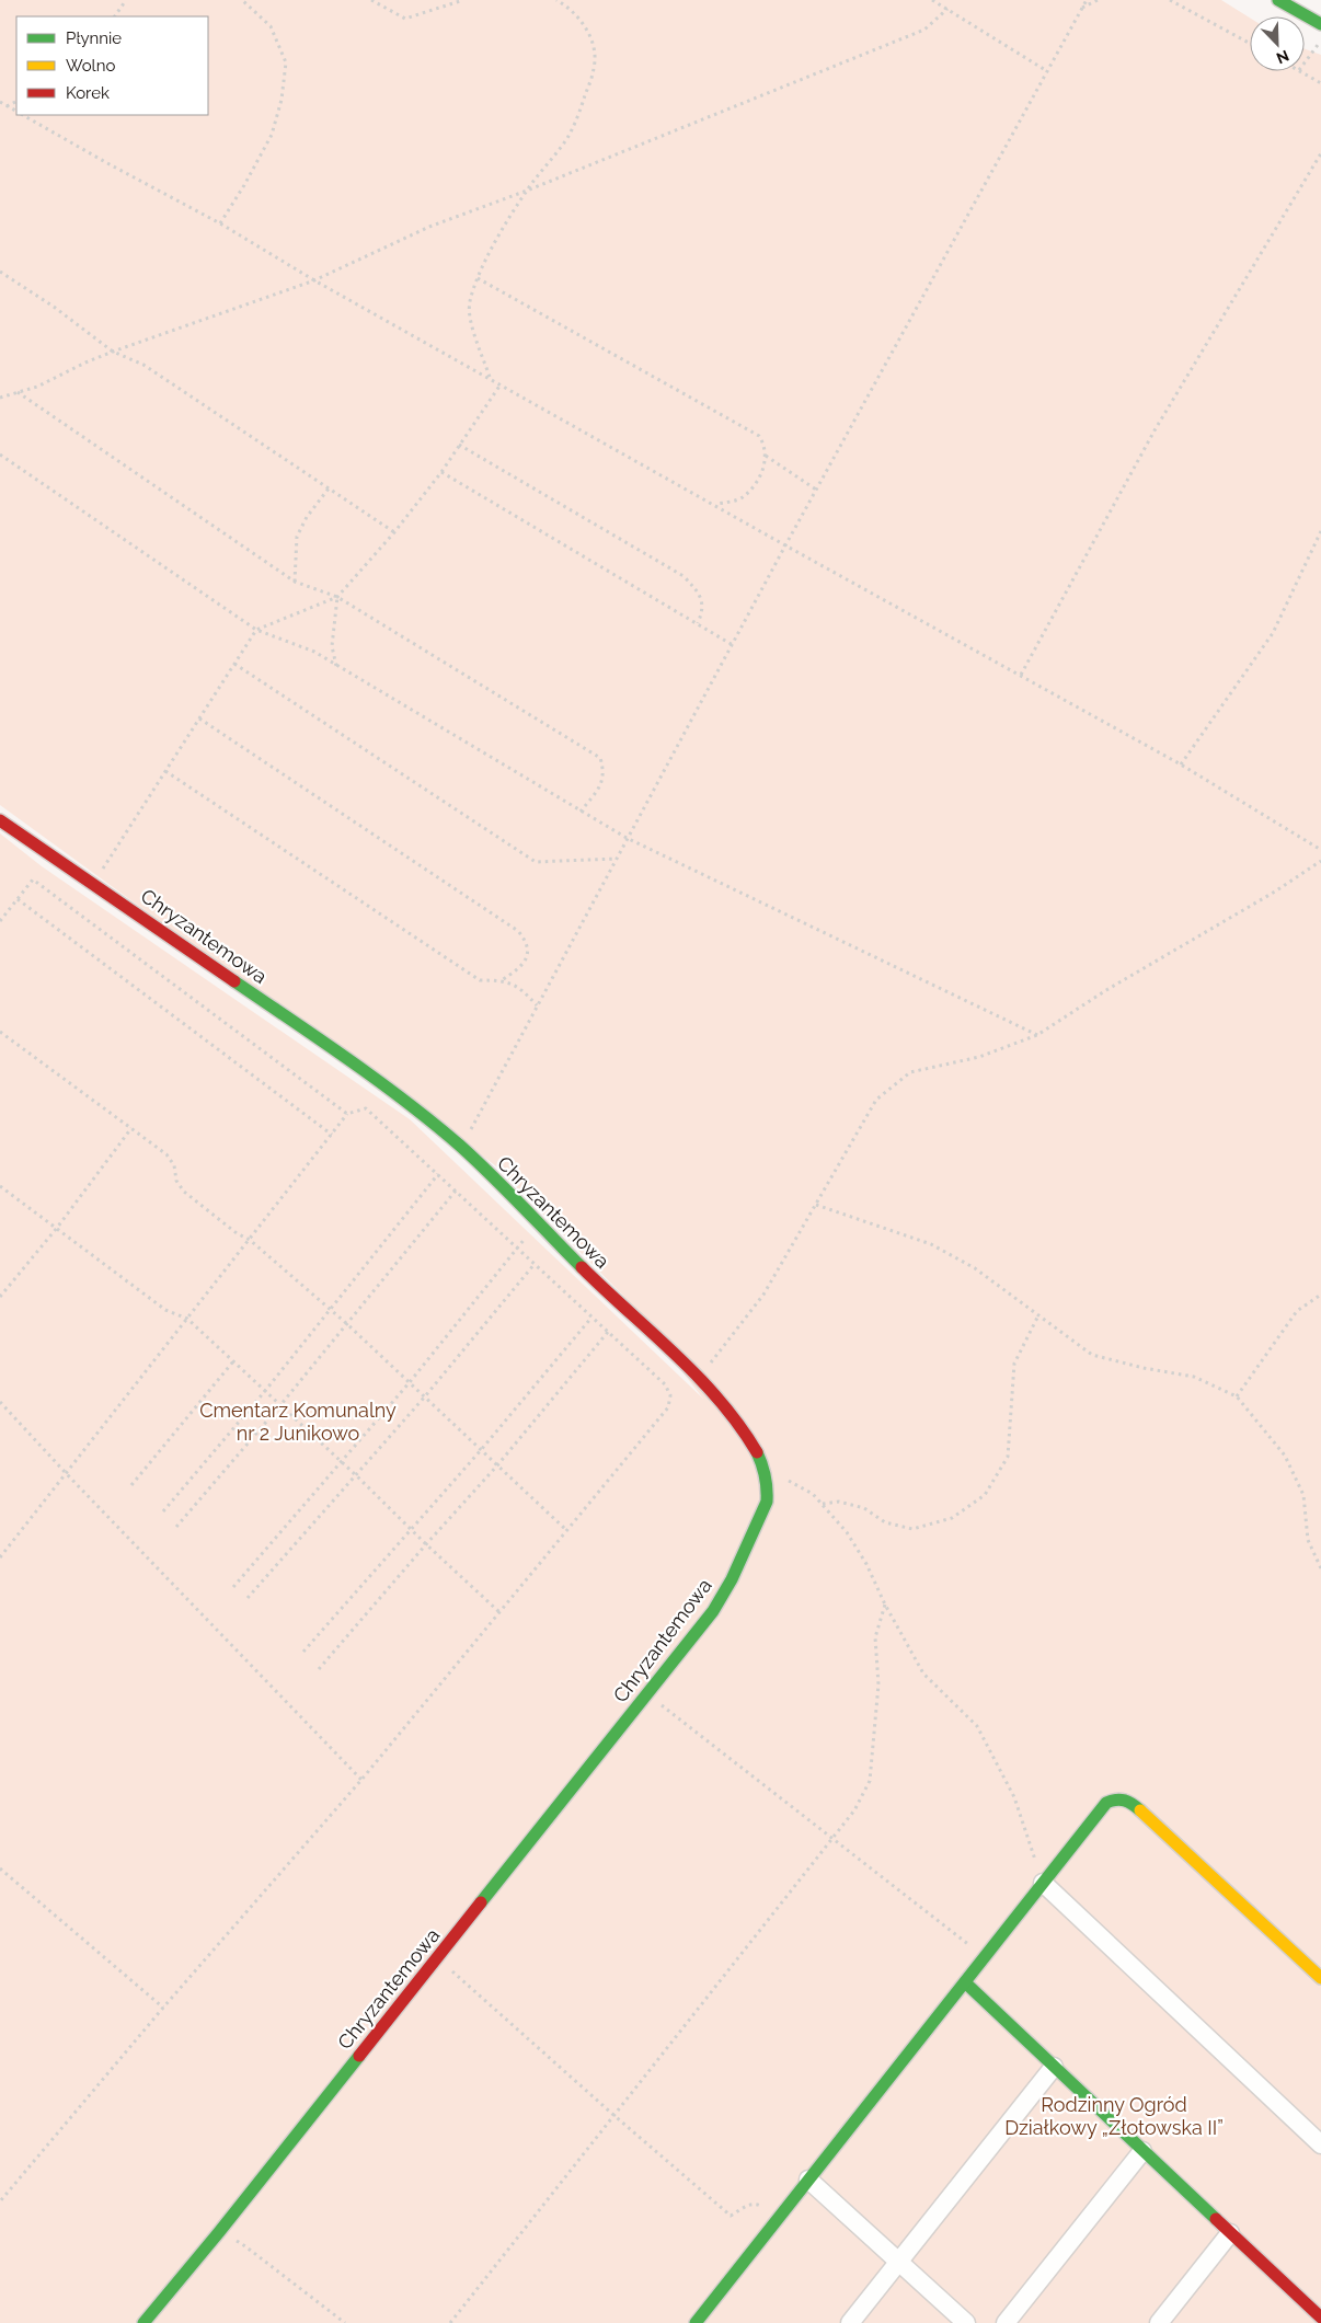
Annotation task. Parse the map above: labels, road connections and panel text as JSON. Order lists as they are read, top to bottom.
{
  "streets": {
    "street": ["Chryzantemowa"]
  },
  "parks": ["Cmentarz Komunalny nr 2 Junikowo", "Rodzinny Ogród Działkowy „Złotowska II”"],
  "legend": ["Płynnie", "Wolno", "Korek"],
  "north": "bottom right"
}
